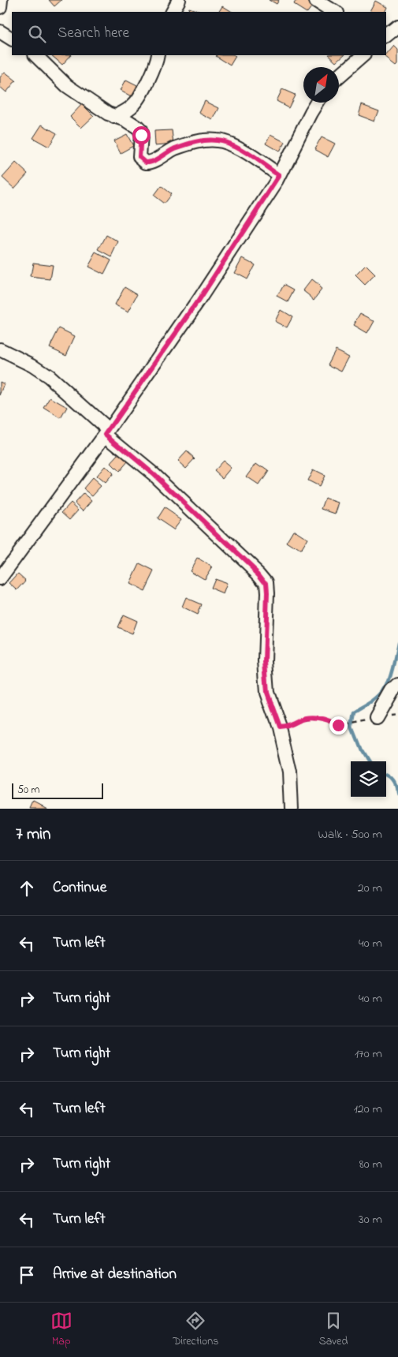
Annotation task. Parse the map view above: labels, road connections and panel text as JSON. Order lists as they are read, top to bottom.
{
  "scale_bar": "50 m",
  "north": "top right",
  "page": {
    "search": "Search here",
    "scale": "50 m",
    "heading": ["7 min", "Walk · 500 m"],
    "list": [
      ["Continue", "20 m"],
      ["Turn left", "40 m"],
      ["Turn right", "40 m"],
      ["Turn right", "170 m"],
      ["Turn left", "120 m"],
      ["Turn right", "80 m"],
      ["Turn left", "30 m"],
      "Arrive at destination"
    ],
    "nav": ["Map", "Directions", "Saved"]
  }
}
